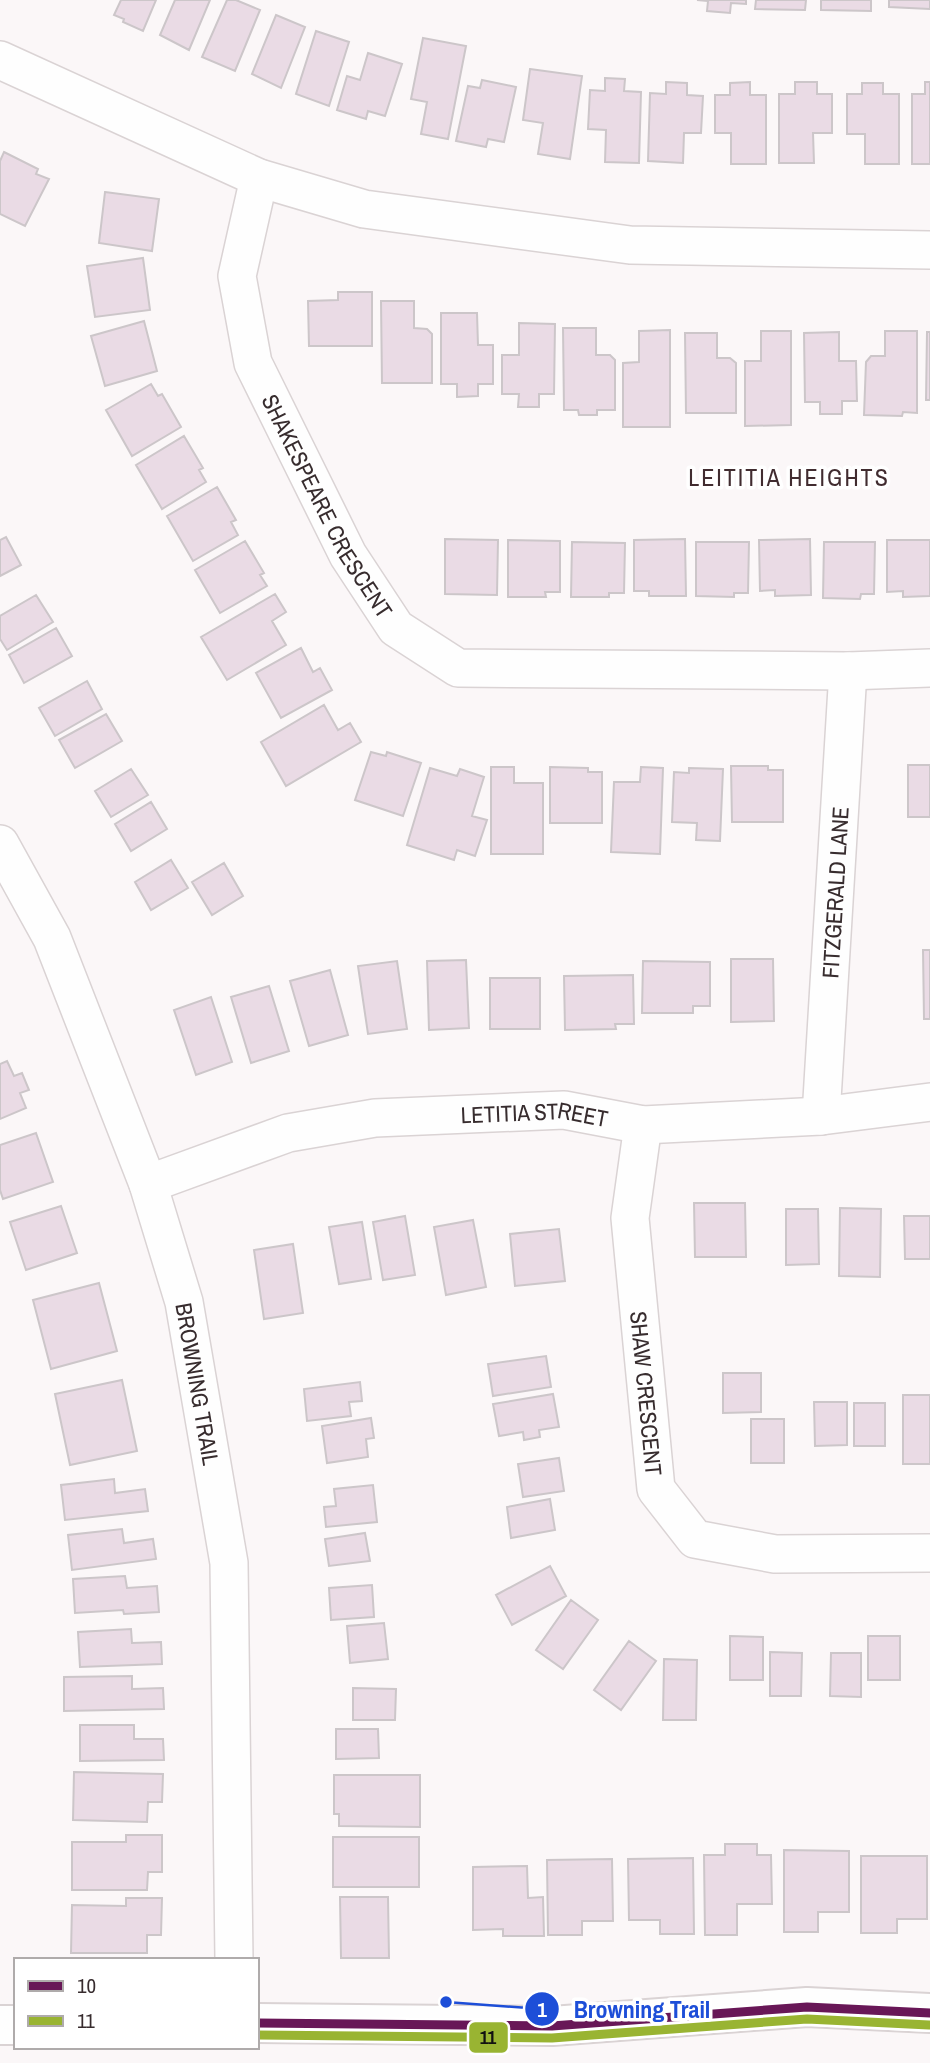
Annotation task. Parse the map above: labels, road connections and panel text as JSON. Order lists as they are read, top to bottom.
{
  "streets": {
    "street": [
      "SHAKESPEARE CRESCENT",
      "FITZGERALD LANE",
      "LETITIA STREET",
      "BROWNING TRAIL",
      "SHAW CRESCENT"
    ]
  },
  "crossings": [
    ["SHAKESPEARE CRESCENT", "FITZGERALD LANE"],
    ["FITZGERALD LANE", "LETITIA STREET"],
    ["LETITIA STREET", "BROWNING TRAIL"],
    ["LETITIA STREET", "SHAW CRESCENT"]
  ],
  "districts": ["LEITITIA HEIGHTS"],
  "places": ["Browning Trail"],
  "lines": ["transit line 10", "transit line 11"],
  "legend": ["10", "11"]
}
